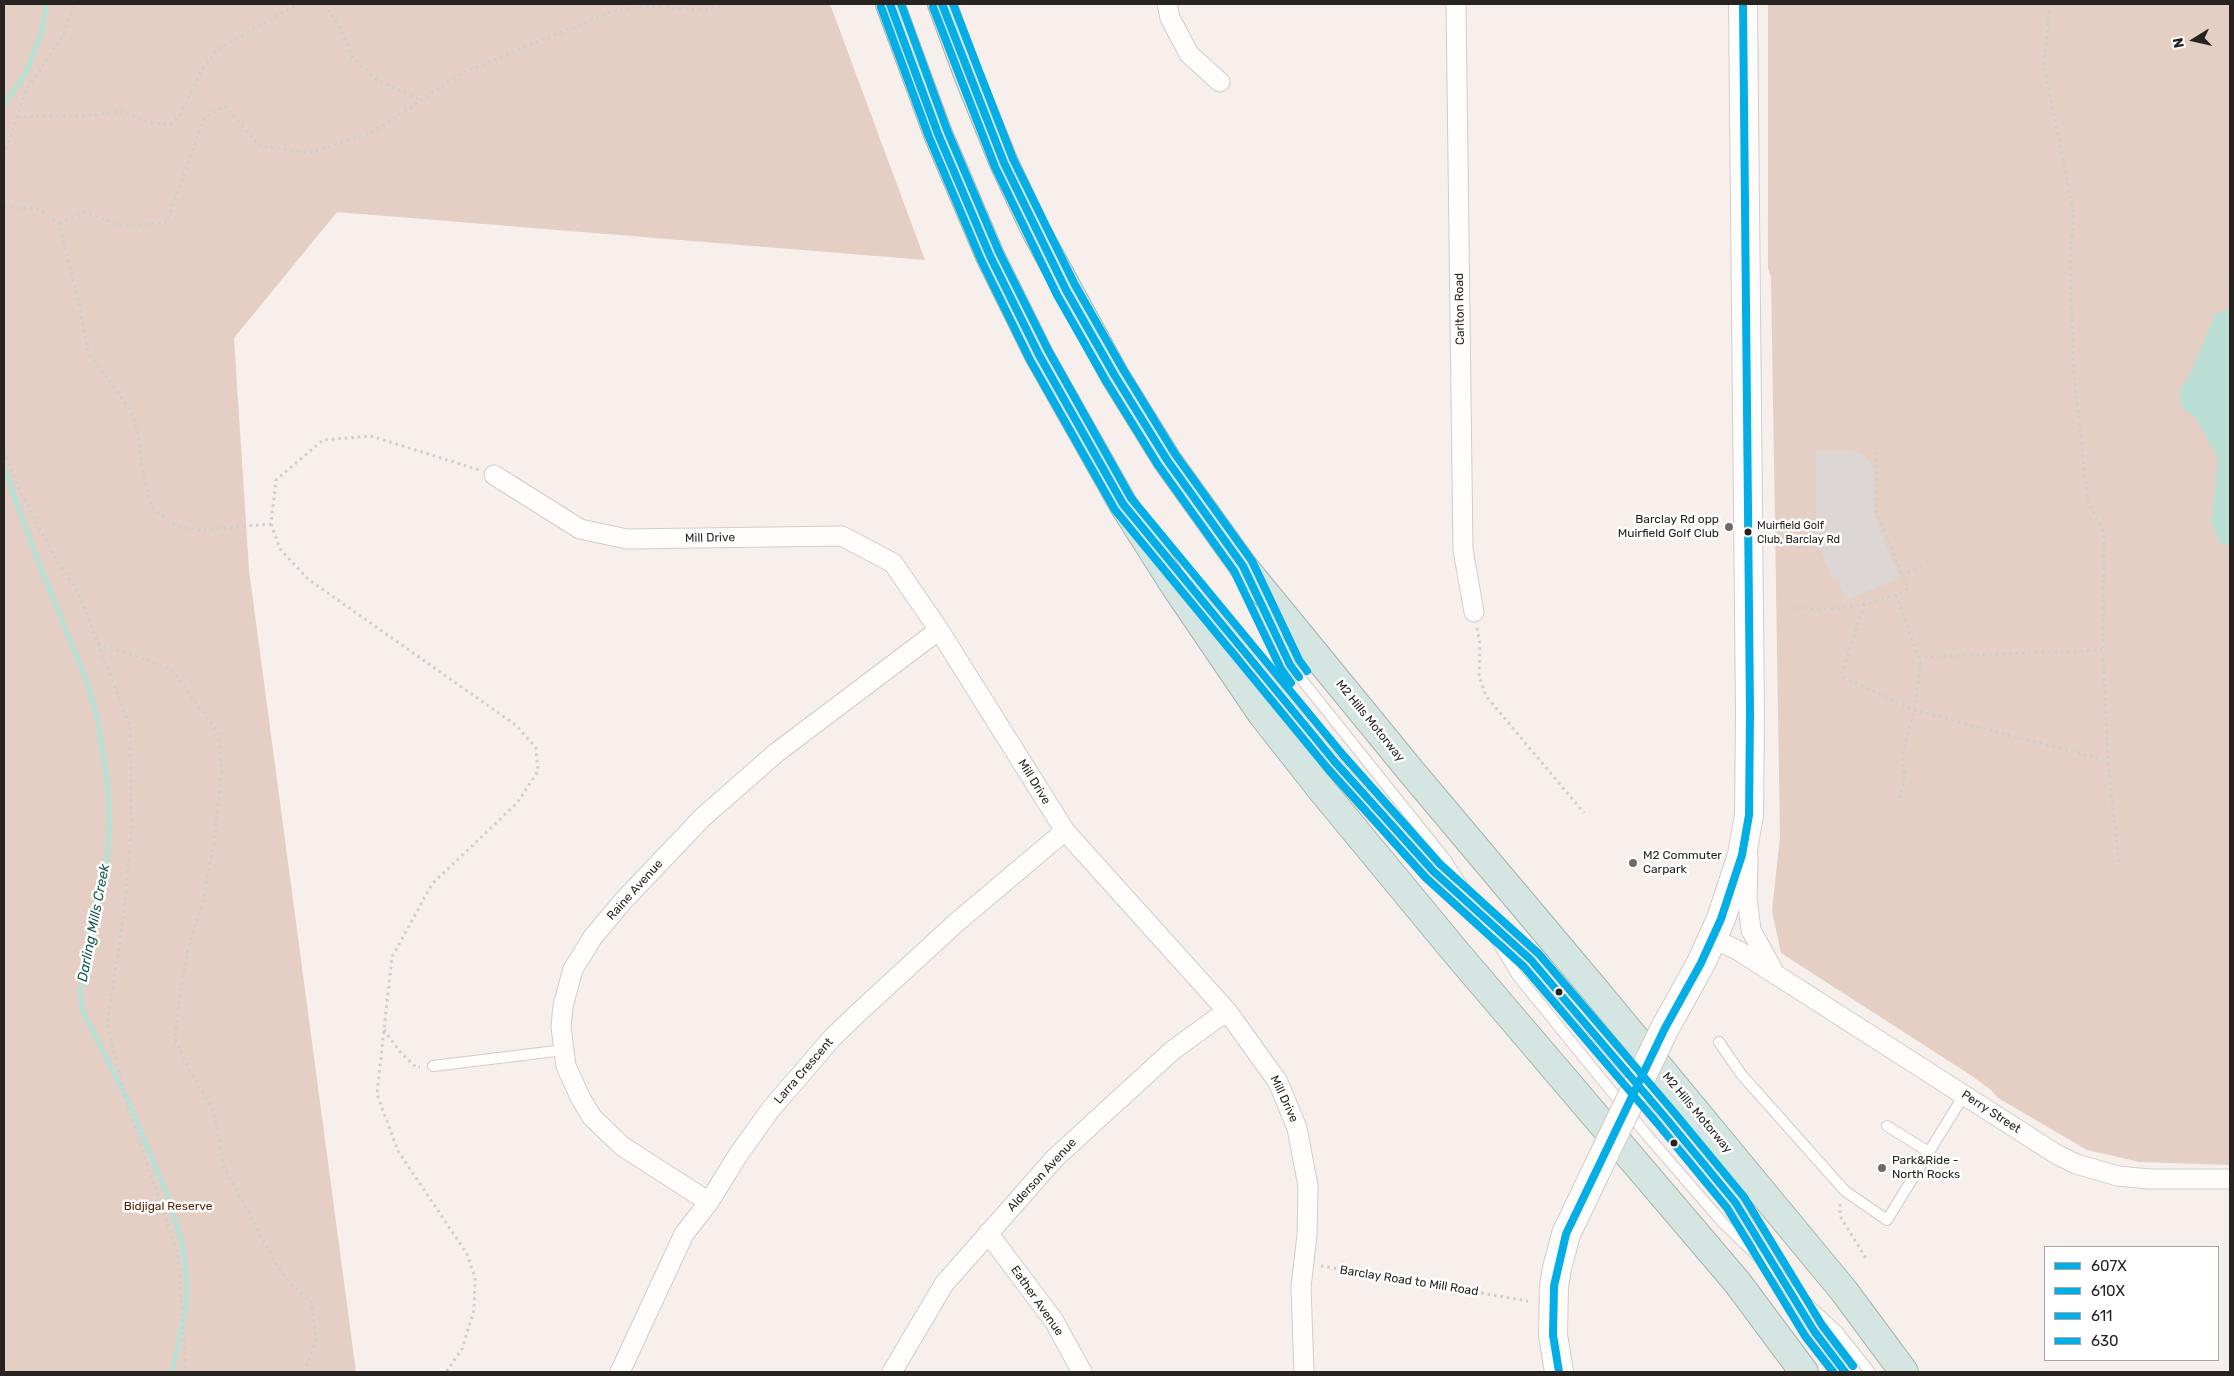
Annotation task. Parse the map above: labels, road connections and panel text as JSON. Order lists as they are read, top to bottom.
{
  "streets": {
    "highway": ["M2 Hills Motorway"],
    "street": [
      "Carlton Road",
      "Mill Drive",
      "Raine Avenue",
      "Larra Crescent",
      "Perry Street",
      "Alderson Avenue",
      "Eather Avenue"
    ],
    "path": ["Barclay Road to Mill Road"]
  },
  "crossings": [
    ["Mill Drive", "Raine Avenue"],
    ["Mill Drive", "Larra Crescent"],
    ["Mill Drive", "Alderson Avenue"],
    ["Mill Drive", "Barclay Road to Mill Road"],
    ["Raine Avenue", "Larra Crescent"],
    ["Alderson Avenue", "Eather Avenue"]
  ],
  "water": ["Darling Mills Creek"],
  "parks": ["Bidjigal Reserve"],
  "places": [
    "Barclay Rd opp Muirfield Golf Club",
    "Muirfield Golf Club, Barclay Rd",
    "M2 Commuter Carpark",
    "Park&Ride - North Rocks"
  ],
  "lines": [
    "transit line 607X",
    "transit line 611",
    "transit line 630",
    "transit line 610X"
  ],
  "legend": [
    "607X",
    "610X",
    "611",
    "630"
  ],
  "north": "left"
}
